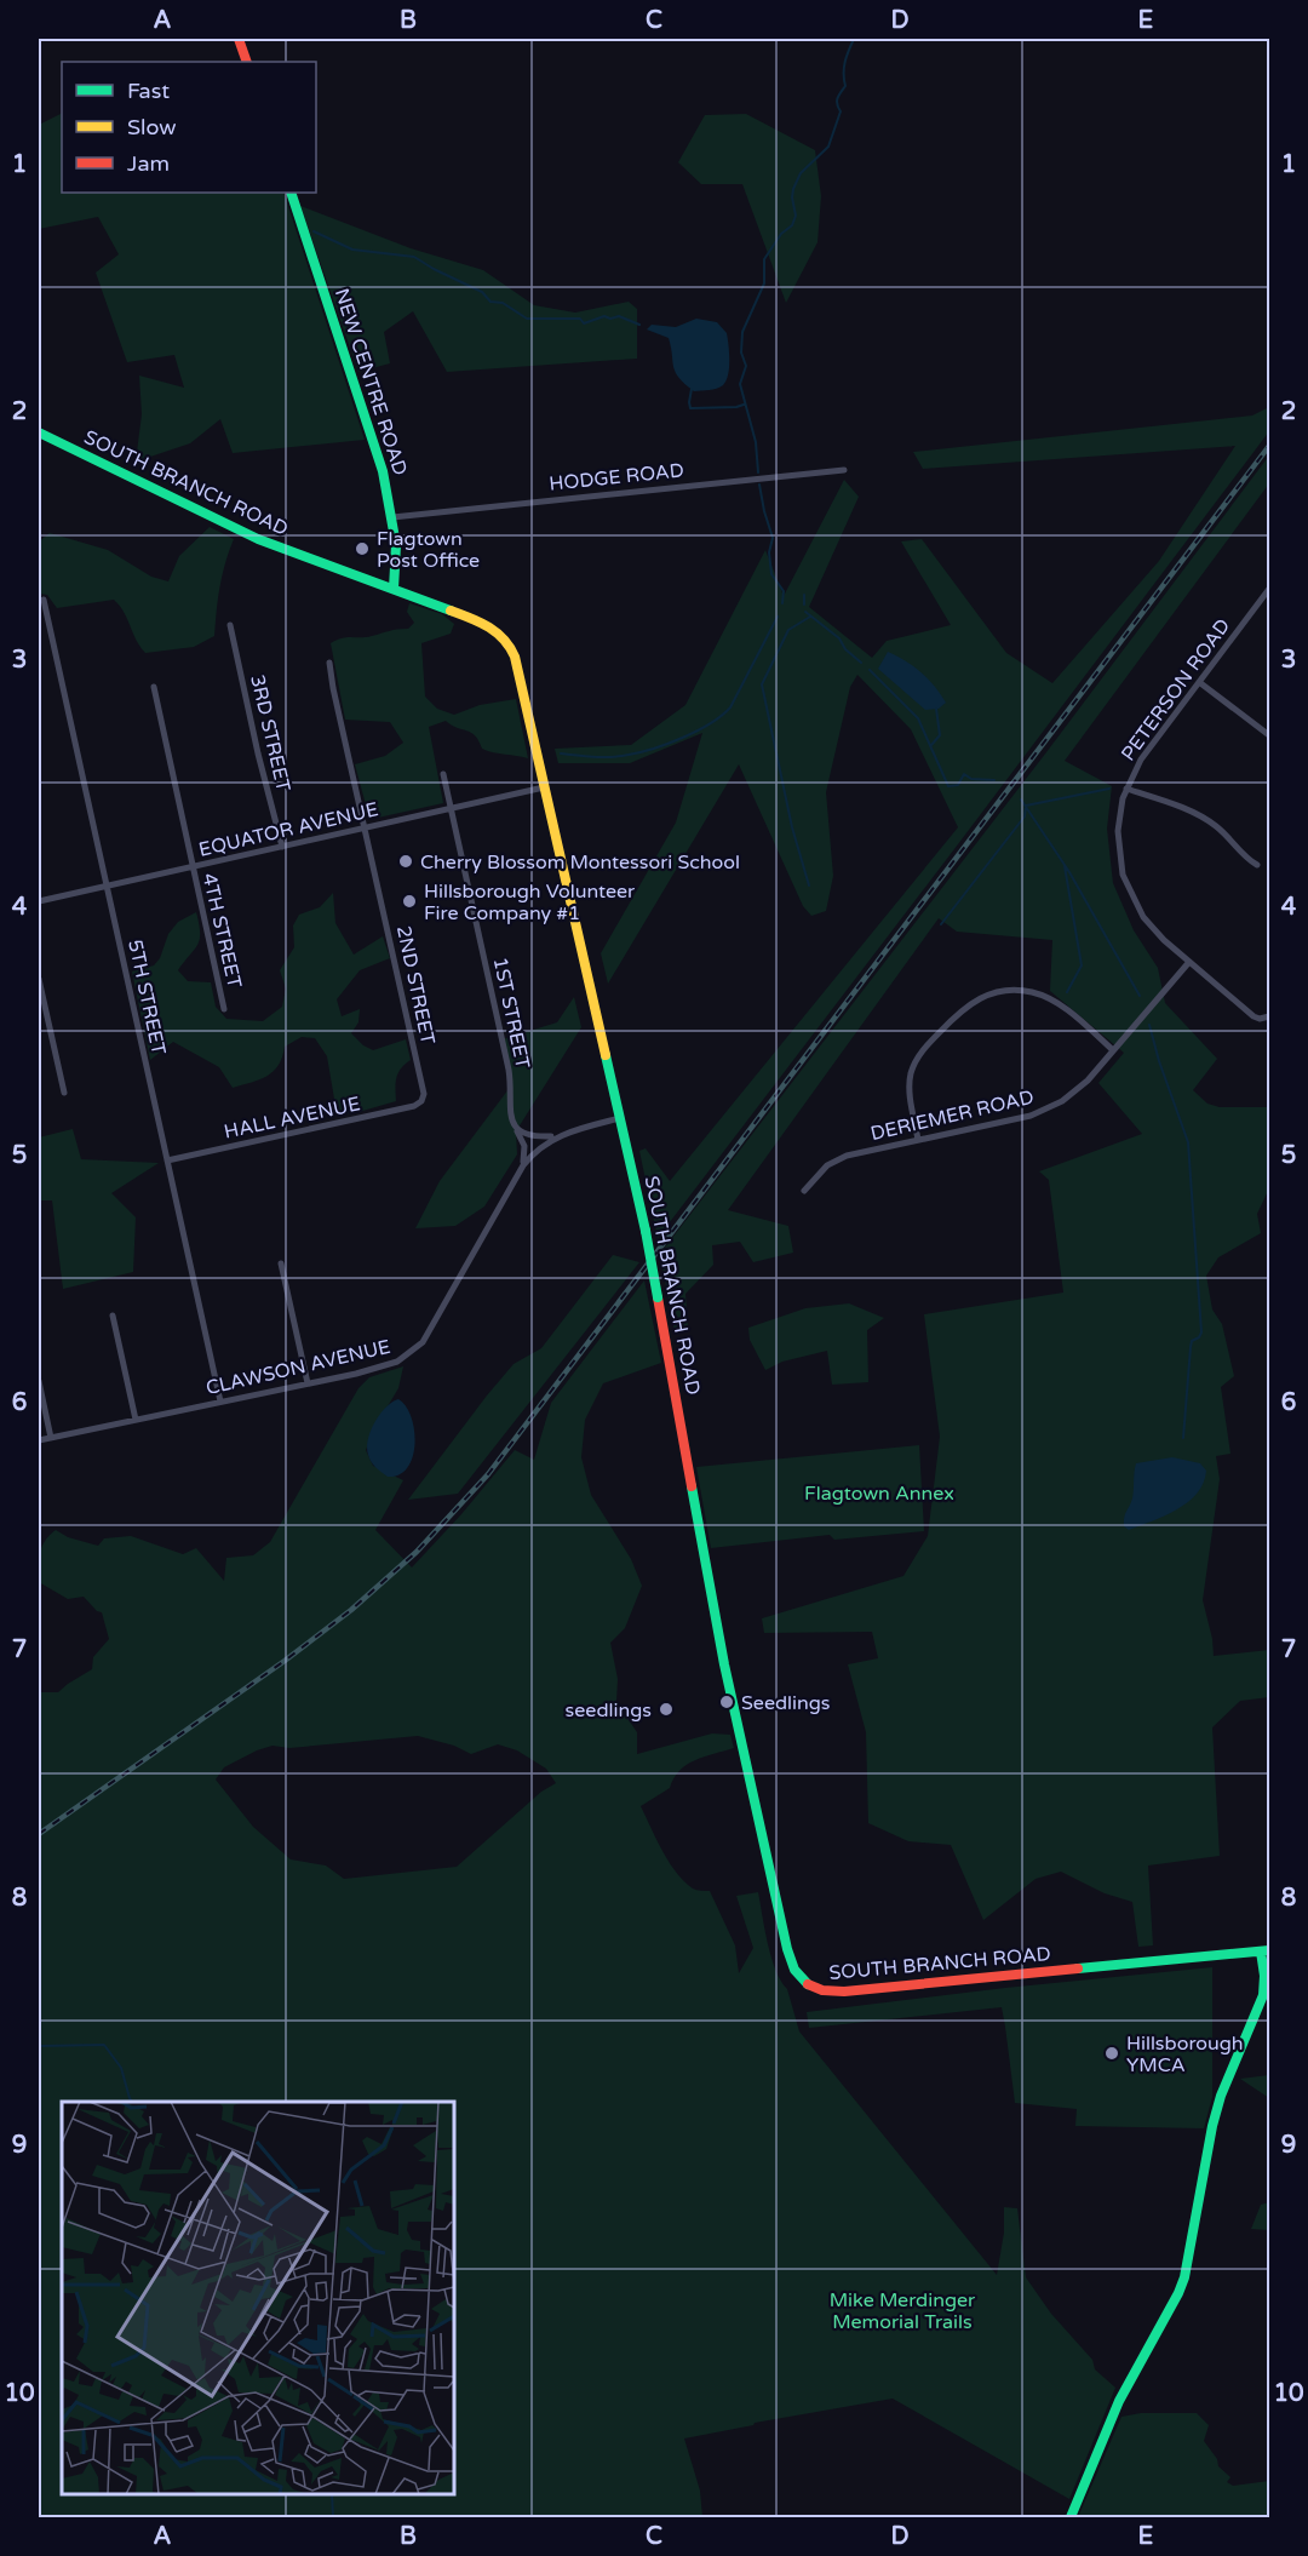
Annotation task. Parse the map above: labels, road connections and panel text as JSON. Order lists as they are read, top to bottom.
{
  "streets": {
    "street": [
      "NEW CENTRE ROAD",
      "HODGE ROAD",
      "SOUTH BRANCH ROAD",
      "PETERSON ROAD",
      "3RD STREET",
      "EQUATOR AVENUE",
      "4TH STREET",
      "2ND STREET",
      "5TH STREET",
      "1ST STREET",
      "DERIEMER ROAD",
      "HALL AVENUE",
      "CLAWSON AVENUE"
    ]
  },
  "crossings": [
    ["NEW CENTRE ROAD", "HODGE ROAD"],
    ["NEW CENTRE ROAD", "SOUTH BRANCH ROAD"],
    ["SOUTH BRANCH ROAD", "EQUATOR AVENUE"],
    ["SOUTH BRANCH ROAD", "CLAWSON AVENUE"],
    ["PETERSON ROAD", "DERIEMER ROAD"],
    ["3RD STREET", "EQUATOR AVENUE"],
    ["EQUATOR AVENUE", "4TH STREET"],
    ["EQUATOR AVENUE", "2ND STREET"],
    ["EQUATOR AVENUE", "5TH STREET"],
    ["EQUATOR AVENUE", "1ST STREET"],
    ["2ND STREET", "HALL AVENUE"],
    ["5TH STREET", "HALL AVENUE"],
    ["5TH STREET", "CLAWSON AVENUE"],
    ["1ST STREET", "CLAWSON AVENUE"]
  ],
  "parks": ["Flagtown Annex", "Mike Merdinger Memorial Trails"],
  "places": [
    "Flagtown Post Office",
    "Cherry Blossom Montessori School",
    "Hillsborough Volunteer Fire Company #1",
    "Seedlings",
    "seedlings",
    "Hillsborough YMCA"
  ],
  "legend": ["Fast", "Slow", "Jam"],
  "grid": {
    "columns": [
      "A",
      "B",
      "C",
      "D",
      "E"
    ],
    "rows": [
      "1",
      "2",
      "3",
      "4",
      "5",
      "6",
      "7",
      "8",
      "9",
      "10"
    ]
  }
}
